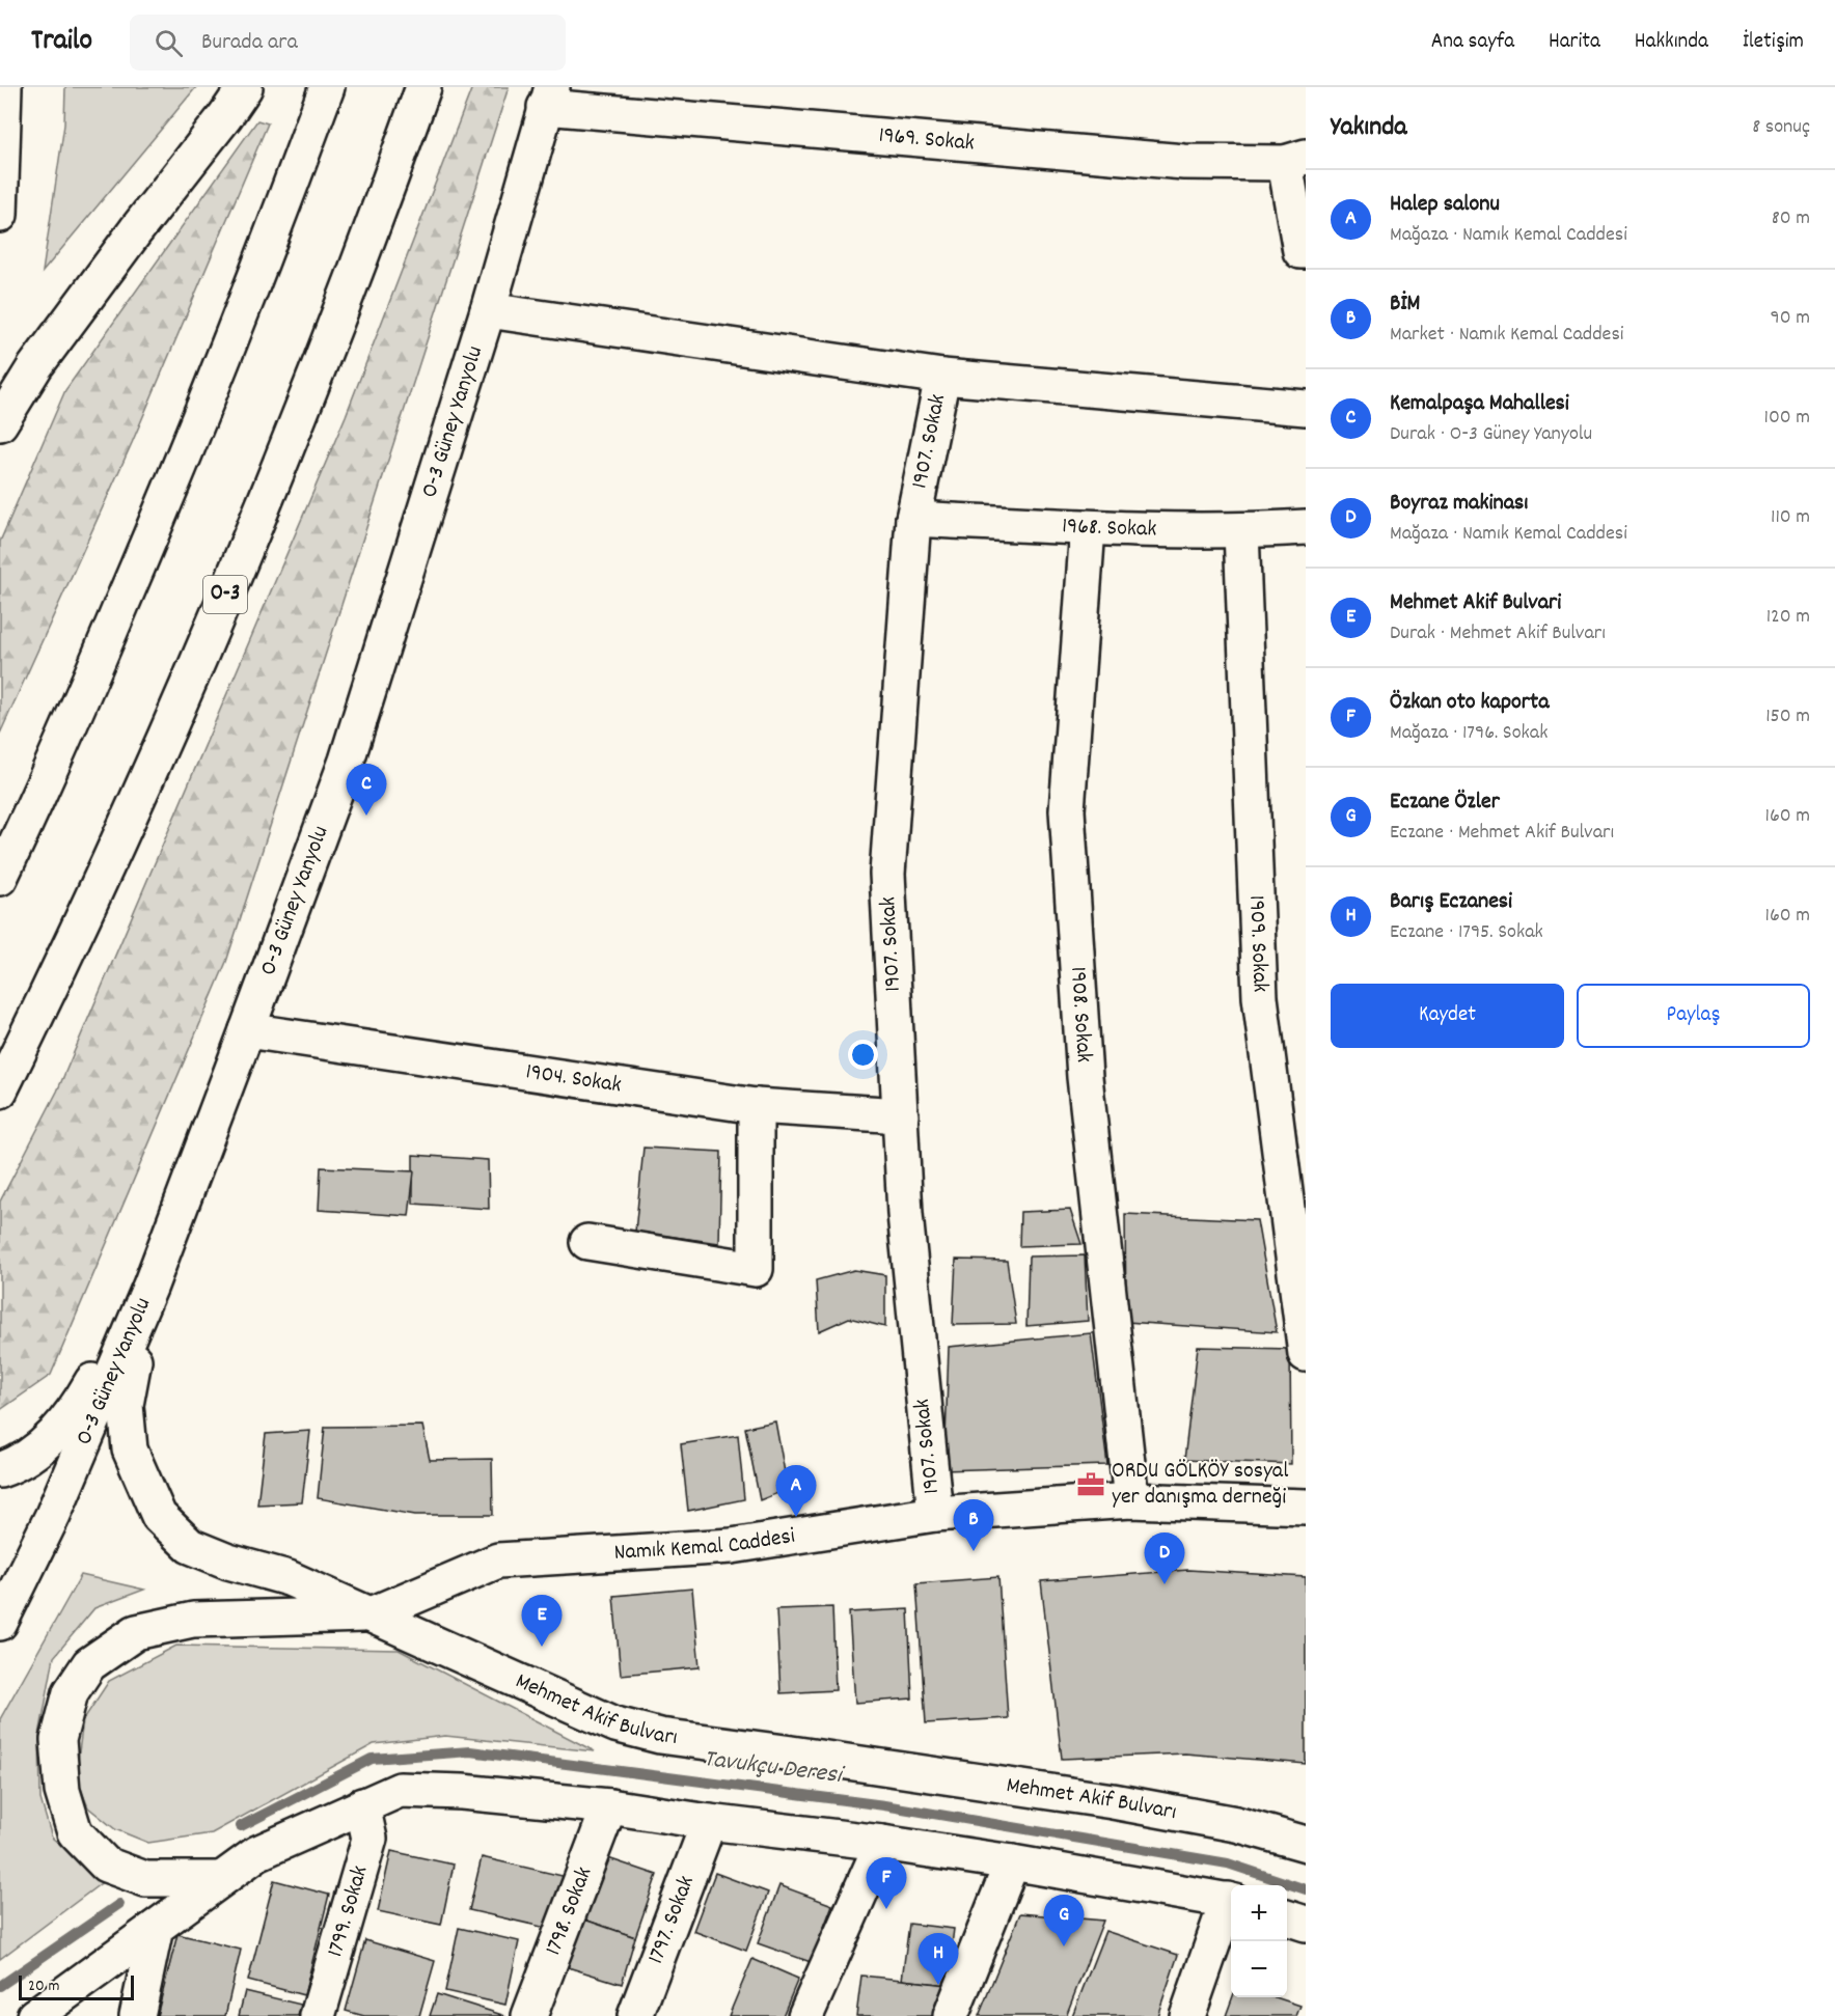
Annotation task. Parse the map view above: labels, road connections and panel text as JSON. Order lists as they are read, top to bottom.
{
  "streets": {
    "main road": [
      "1969. Sokak",
      "O-3 Güney Yanyolu",
      "1907. Sokak",
      "1968. Sokak",
      "O-3",
      "1909. Sokak",
      "1908. Sokak",
      "1904. Sokak",
      "Namık Kemal Caddesi",
      "Mehmet Akif Bulvarı",
      "1799. Sokak",
      "1798. Sokak",
      "1797. Sokak"
    ]
  },
  "crossings": [
    ["1969. Sokak", "O-3 Güney Yanyolu"],
    ["O-3 Güney Yanyolu", "1904. Sokak"],
    ["O-3 Güney Yanyolu", "Mehmet Akif Bulvarı"],
    ["1907. Sokak", "1968. Sokak"],
    ["1907. Sokak", "1904. Sokak"],
    ["1907. Sokak", "Namık Kemal Caddesi"],
    ["1968. Sokak", "1909. Sokak"],
    ["1968. Sokak", "1908. Sokak"],
    ["1908. Sokak", "Namık Kemal Caddesi"],
    ["Namık Kemal Caddesi", "Mehmet Akif Bulvarı"]
  ],
  "water": ["Tavukçu Deresi"],
  "places": {
    "office": ["ORDU GÖLKÖY sosyal yer danışma derneği"]
  },
  "scale_bar": "20 m",
  "page": {
    "header": "Trailo",
    "search": "Burada ara",
    "nav": [
      "Ana sayfa",
      "Harita",
      "Hakkında",
      "İletişim"
    ],
    "heading": ["Yakında", "8 sonuç"],
    "list": [
      {
        "mark": "A",
        "name": "Halep salonu",
        "note": "Mağaza · Namık Kemal Caddesi",
        "value": "80 m"
      },
      {
        "mark": "B",
        "name": "BİM",
        "note": "Market · Namık Kemal Caddesi",
        "value": "90 m"
      },
      {
        "mark": "C",
        "name": "Kemalpaşa Mahallesi",
        "note": "Durak · O-3 Güney Yanyolu",
        "value": "100 m"
      },
      {
        "mark": "D",
        "name": "Boyraz makinası",
        "note": "Mağaza · Namık Kemal Caddesi",
        "value": "110 m"
      },
      {
        "mark": "E",
        "name": "Mehmet Akif Bulvari",
        "note": "Durak · Mehmet Akif Bulvarı",
        "value": "120 m"
      },
      {
        "mark": "F",
        "name": "Özkan oto kaporta",
        "note": "Mağaza · 1796. Sokak",
        "value": "150 m"
      },
      {
        "mark": "G",
        "name": "Eczane Özler",
        "note": "Eczane · Mehmet Akif Bulvarı",
        "value": "160 m"
      },
      {
        "mark": "H",
        "name": "Barış Eczanesi",
        "note": "Eczane · 1795. Sokak",
        "value": "160 m"
      }
    ],
    "pins": [
      "C",
      "A",
      "B",
      "D",
      "E",
      "F",
      "G",
      "H"
    ],
    "buttons": ["Kaydet", "Paylaş"],
    "map_buttons": ["+", "−"],
    "scale": "20 m"
  }
}
